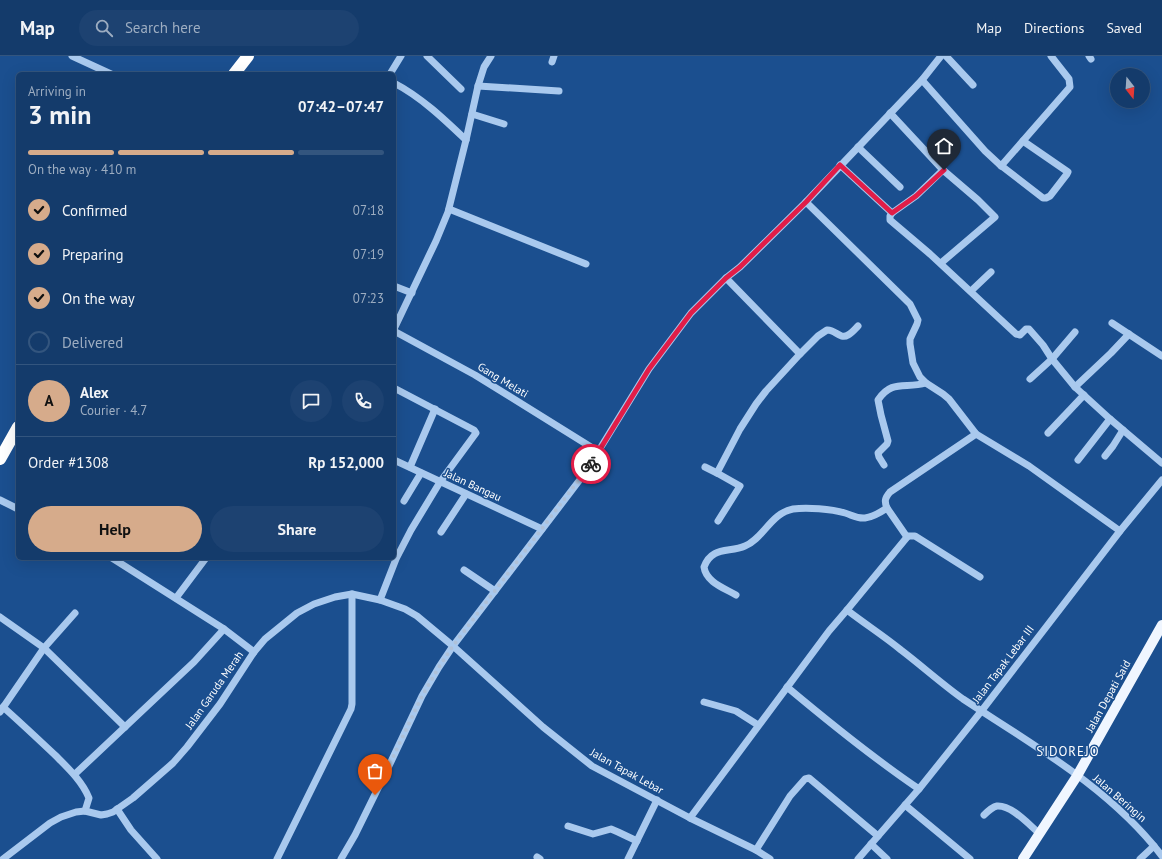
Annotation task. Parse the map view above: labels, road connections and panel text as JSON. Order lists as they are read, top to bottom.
{
  "streets": {
    "main road": ["Jalan Depati Said"],
    "street": [
      "Gang Melati",
      "Jalan Bangau",
      "Jalan Tapak Lebar III",
      "Jalan Garuda Merah",
      "Jalan Tapak Lebar",
      "Jalan Beringin"
    ]
  },
  "crossings": [
    ["Jalan Tapak Lebar III", "Jalan Beringin"],
    ["Jalan Garuda Merah", "Jalan Tapak Lebar"],
    ["Jalan Depati Said", "Jalan Beringin"]
  ],
  "districts": ["SIDOREJO"],
  "north": "bottom",
  "page": {
    "header": "Map",
    "search": "Search here",
    "nav": ["Map", "Directions", "Saved"],
    "heading": ["3 min", "Arriving in", "07:42–07:47"],
    "panel": [
      "Alex",
      "Courier · 4.7",
      "Order #1308",
      "Rp 152,000"
    ],
    "bar": "On the way · 410 m",
    "list": [
      ["Confirmed", "07:18"],
      ["Preparing", "07:19"],
      ["On the way", "07:23"],
      "Delivered"
    ],
    "round": "A",
    "buttons": ["Help", "Share"]
  }
}
